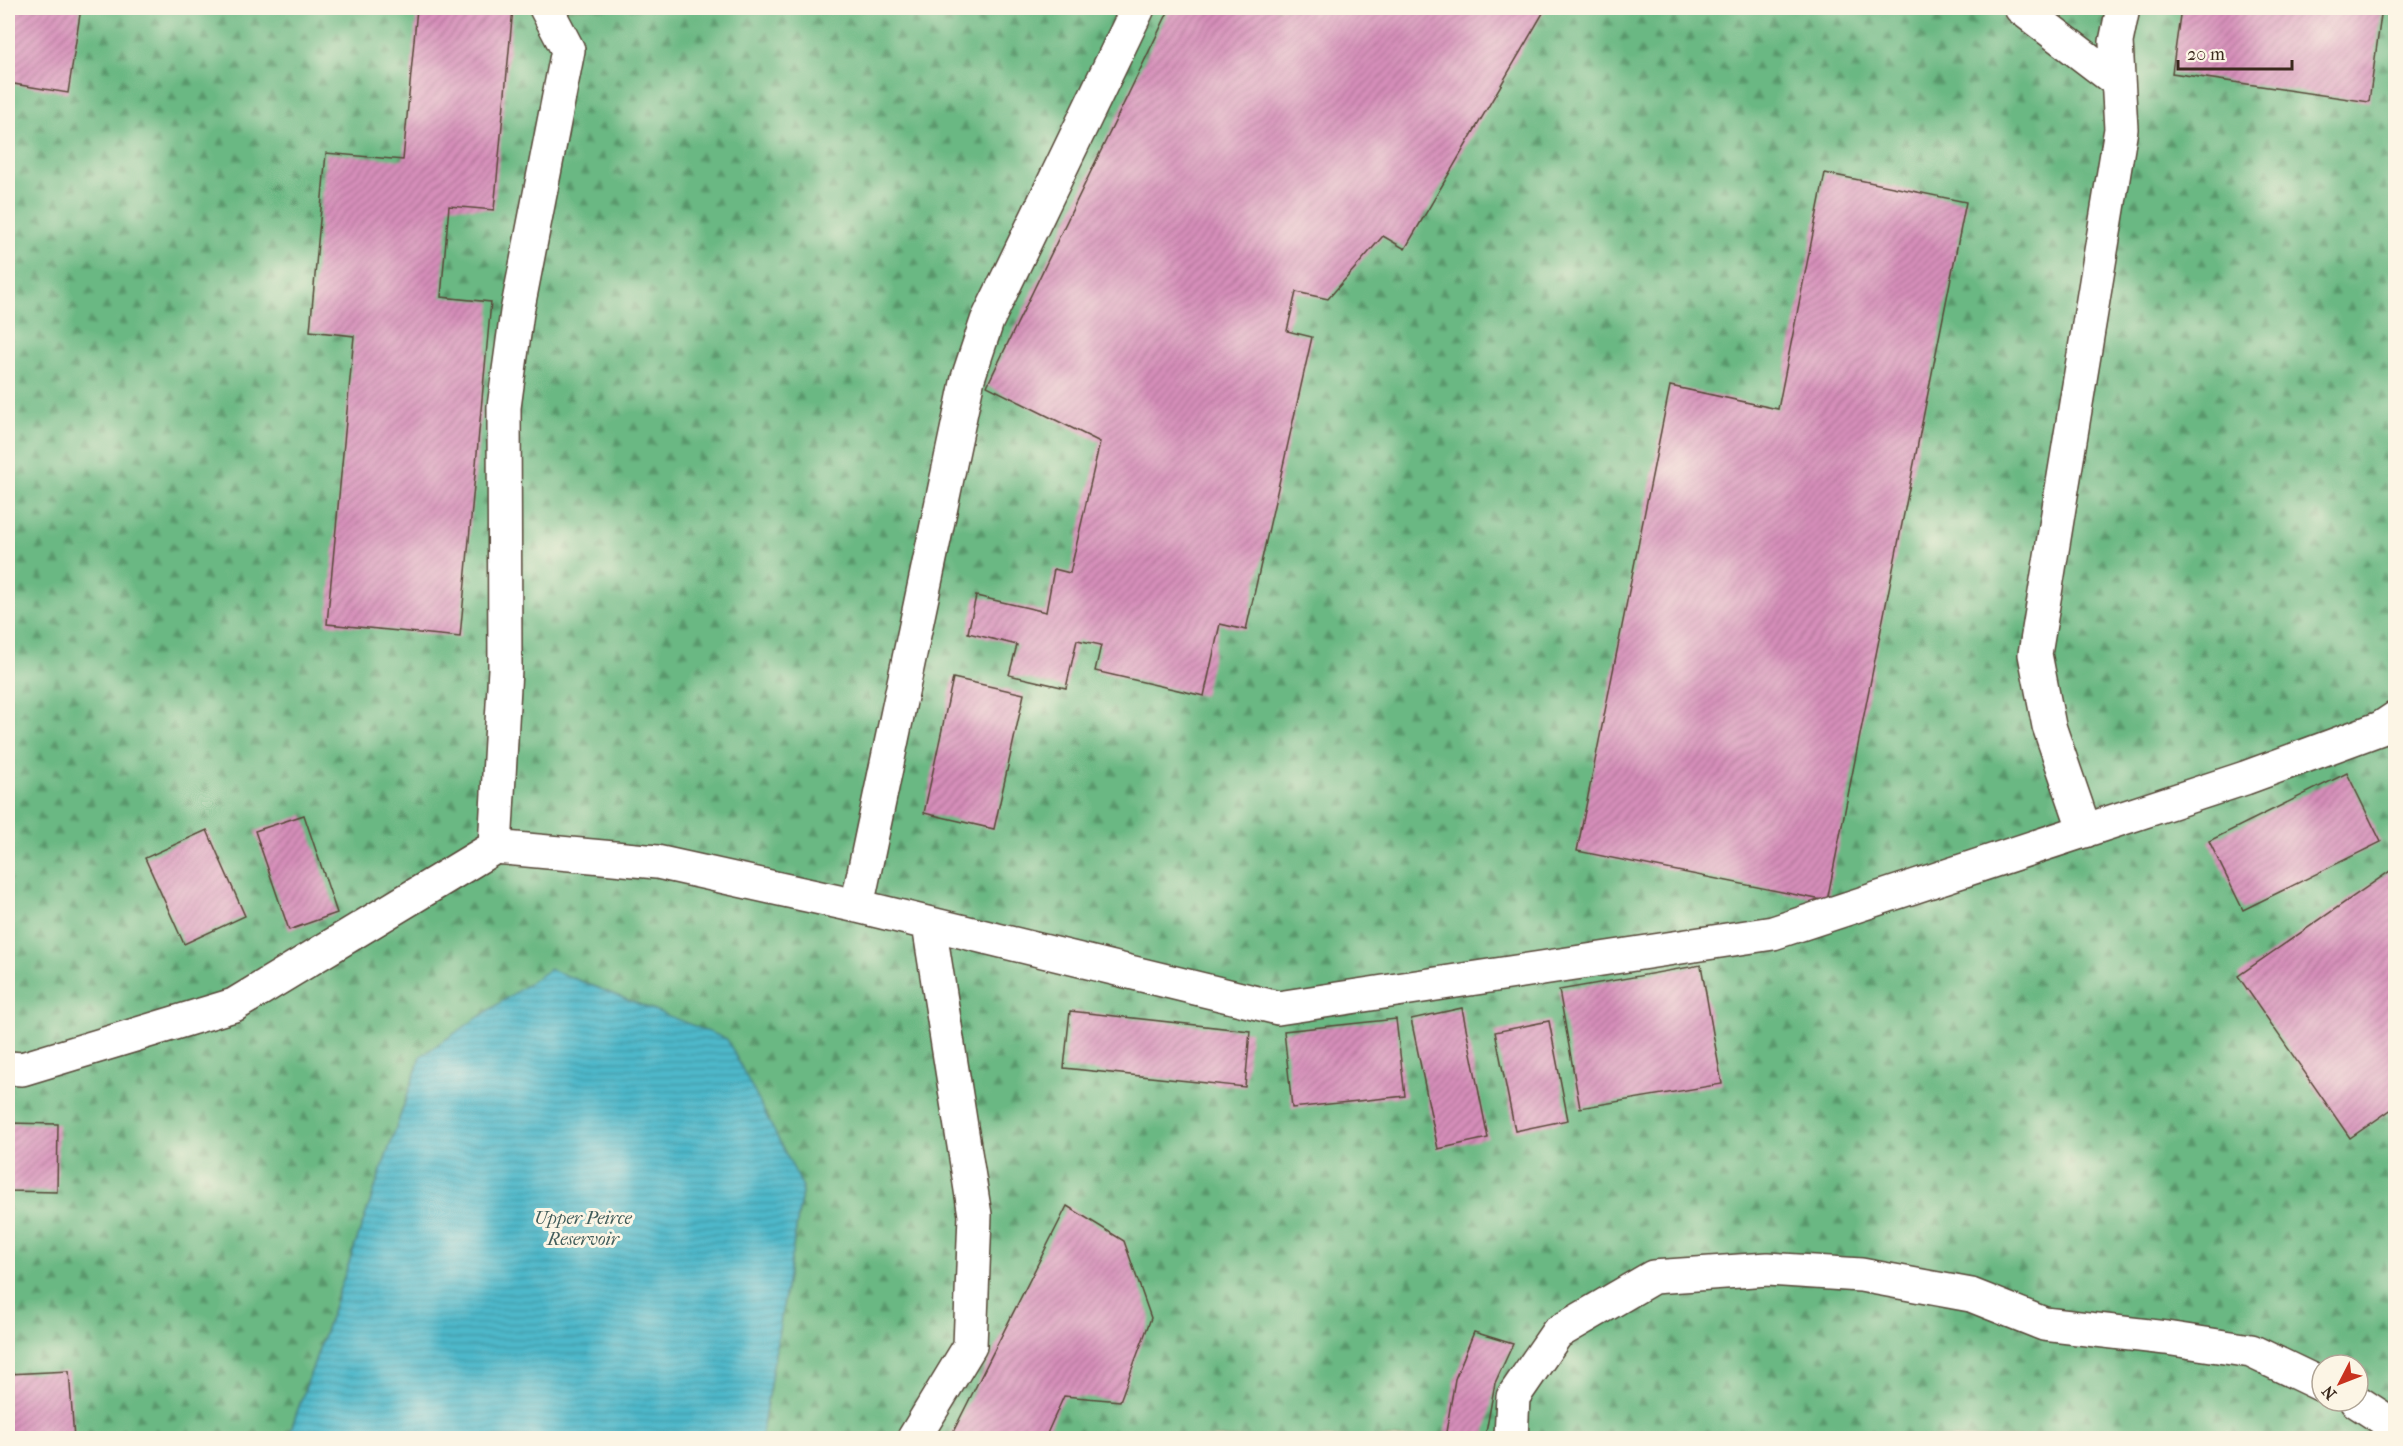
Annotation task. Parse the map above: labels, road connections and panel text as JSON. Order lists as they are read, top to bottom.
{
  "water": ["Upper Peirce Reservoir"],
  "scale_bar": "20 m",
  "north": "bottom left"
}
